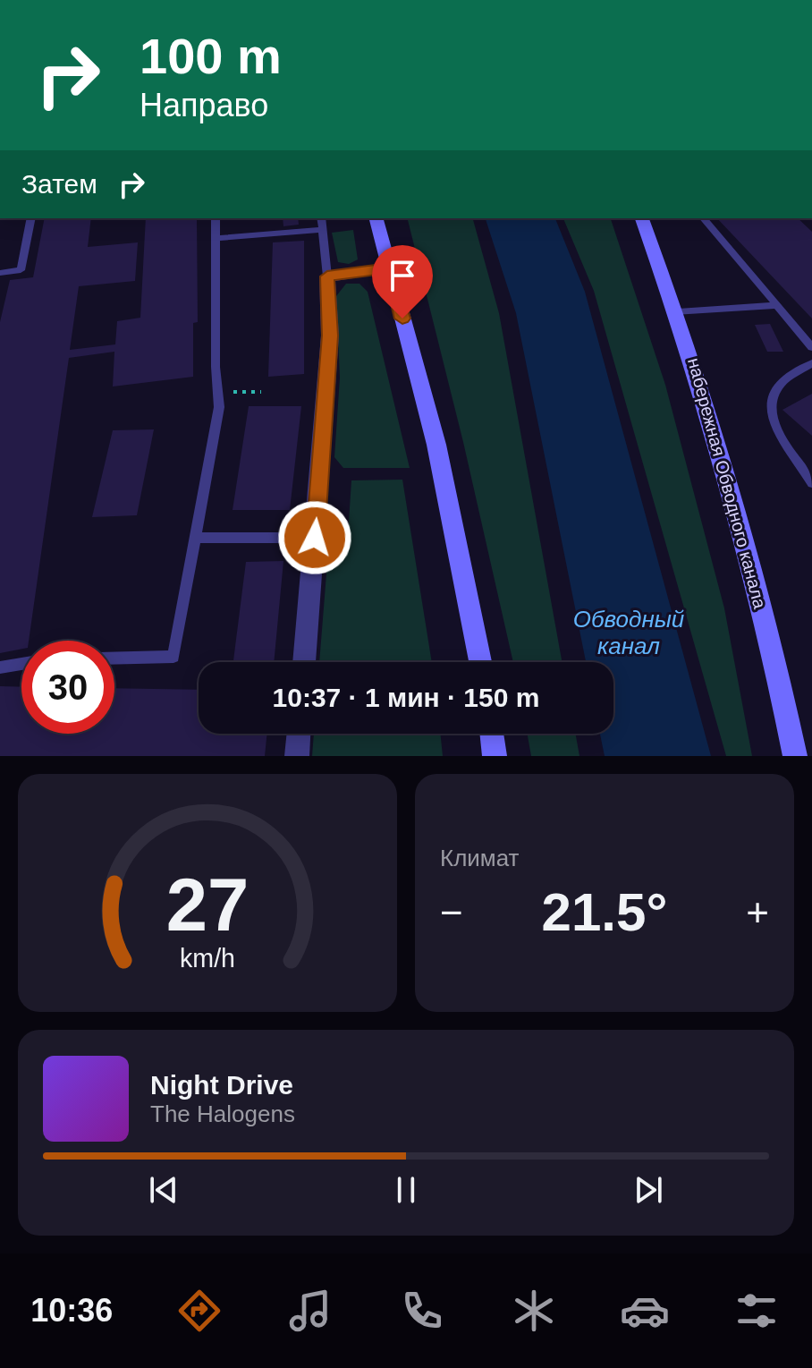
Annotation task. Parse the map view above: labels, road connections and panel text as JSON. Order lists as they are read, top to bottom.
{
  "streets": {
    "main road": ["набережная Обводного канала"]
  },
  "water": ["Обводный канал"],
  "page": {
    "turn": ["100 m", "Направо"],
    "then": "Затем",
    "limit": "30",
    "trip": "10:37 · 1 мин · 150 m",
    "tile": "Климат",
    "heat": ["−", "21.5°", "+"],
    "song": ["Night Drive", "The Halogens"],
    "tabs": "10:36",
    "gauge": ["27", "km/h"]
  }
}
